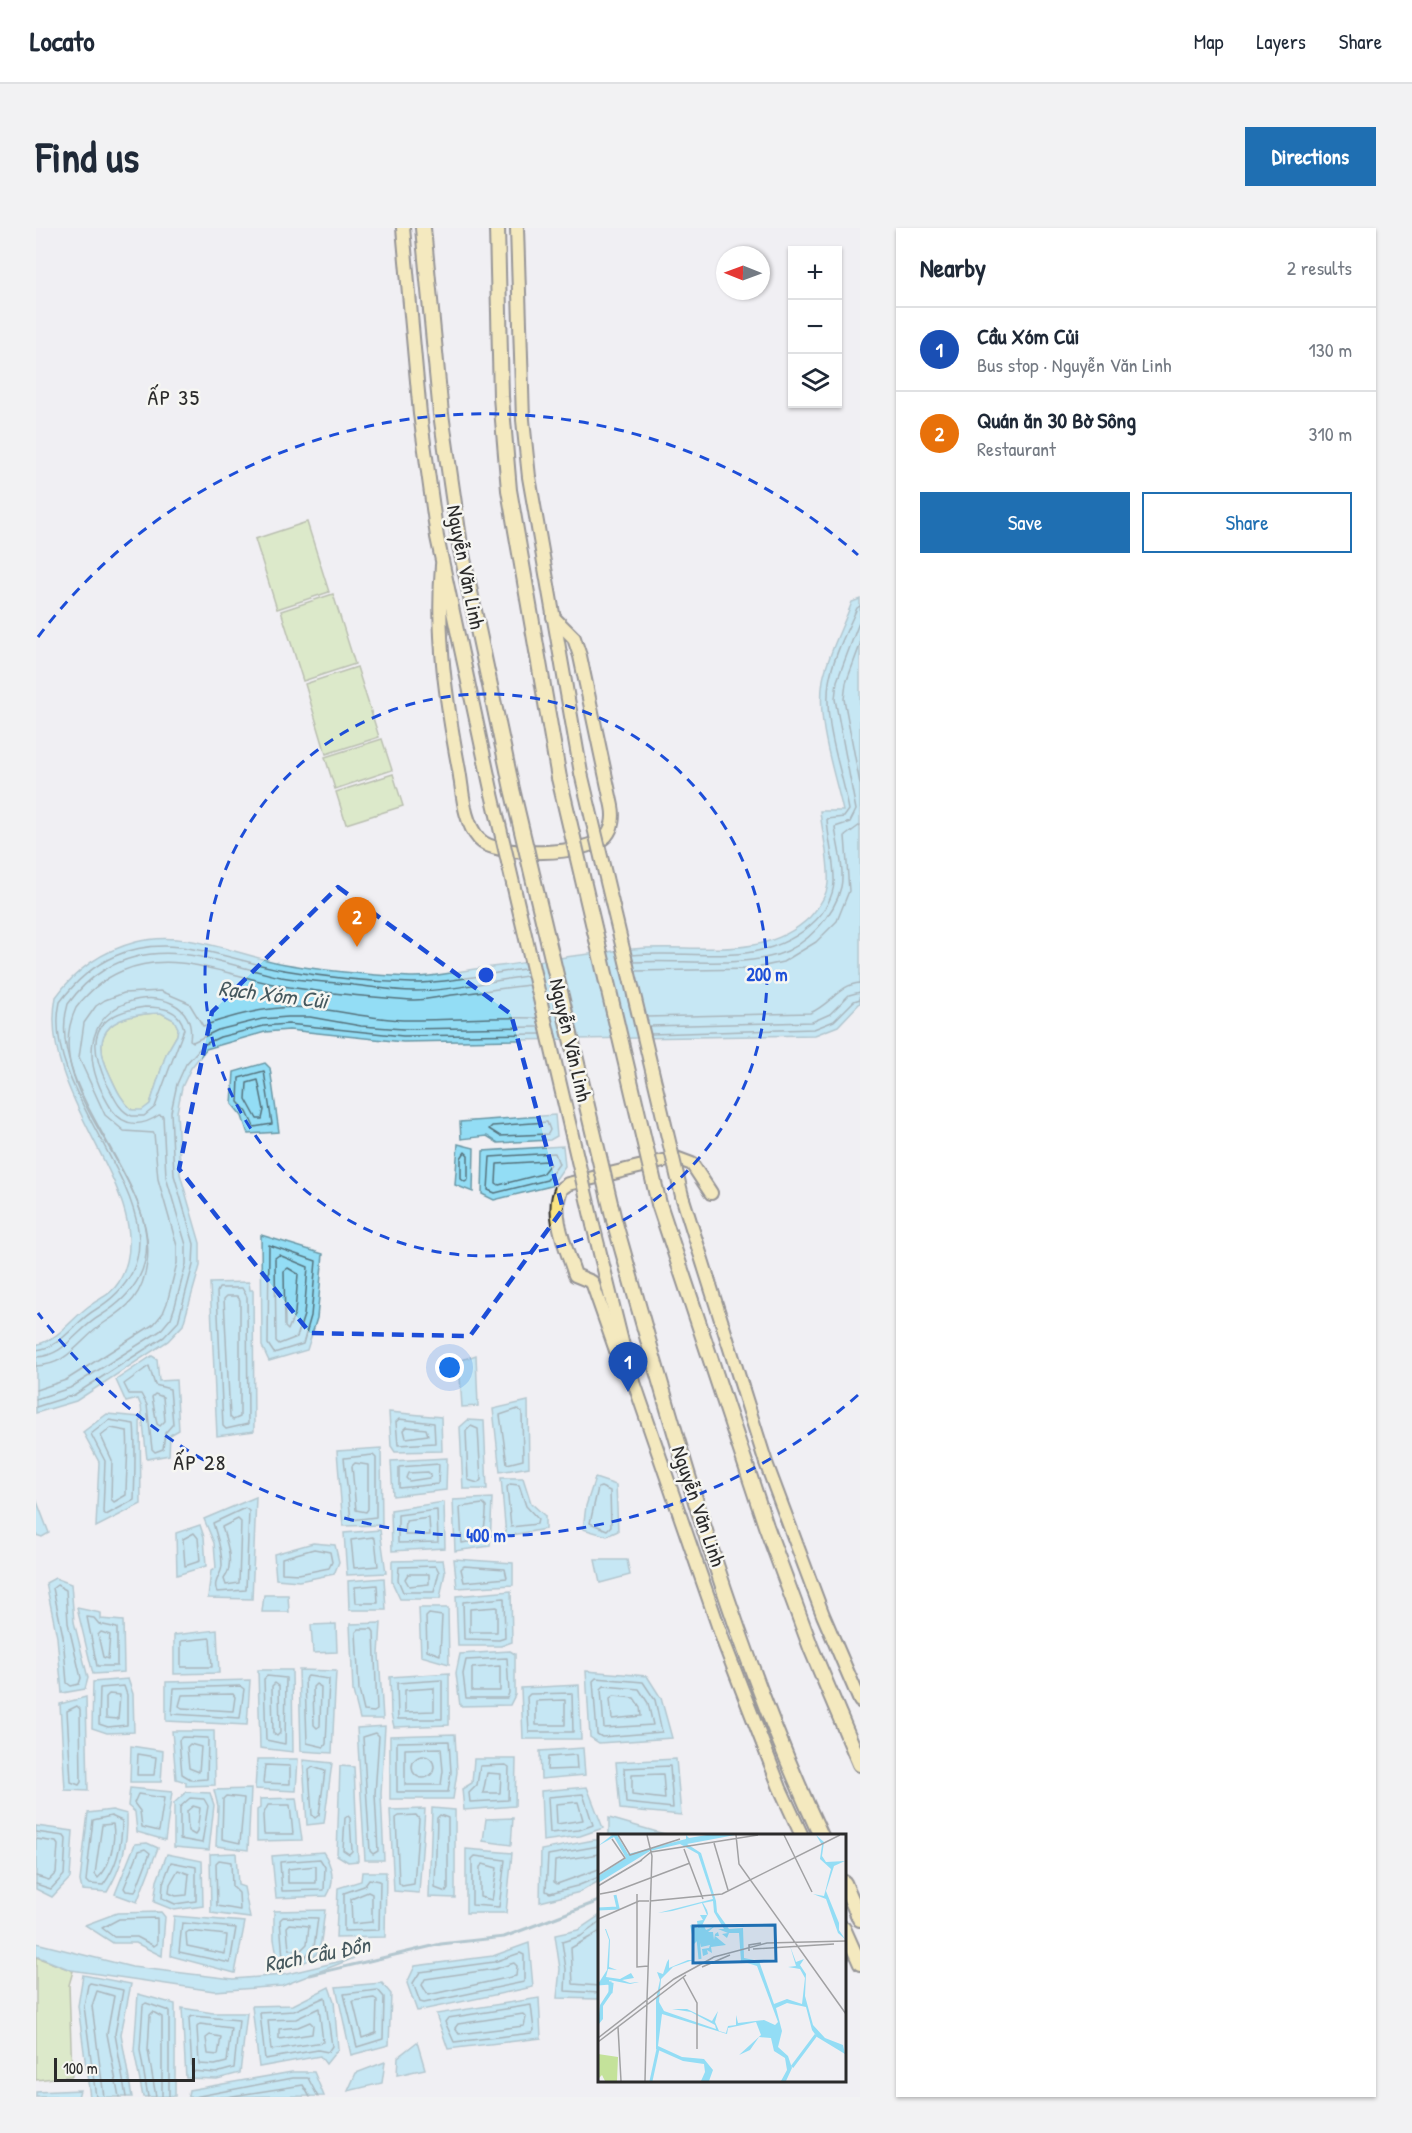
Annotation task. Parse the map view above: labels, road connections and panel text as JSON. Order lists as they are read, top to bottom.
{
  "streets": {
    "highway": ["Nguyễn Văn Linh"]
  },
  "districts": ["ẤP 35", "ẤP 28"],
  "water": ["Rạch Xóm Củi", "Rạch Cầu Đồn"],
  "scale_bar": "100 m",
  "north": "left",
  "page": {
    "header": "Locato",
    "nav": ["Map", "Layers", "Share"],
    "buttons": [
      "Directions",
      ["Save", "Share"]
    ],
    "title": "Find us",
    "heading": ["Nearby", "2 results"],
    "map_buttons": ["+", "−"],
    "list": [
      {
        "mark": "1",
        "name": "Cầu Xóm Củi",
        "note": "Bus stop · Nguyễn Văn Linh",
        "value": "130 m"
      },
      {
        "mark": "2",
        "name": "Quán ăn 30 Bờ Sông",
        "note": "Restaurant",
        "value": "310 m"
      }
    ],
    "pins": ["2", "1"],
    "scale": "100 m"
  },
  "rings": ["200 m", "400 m"]
}
